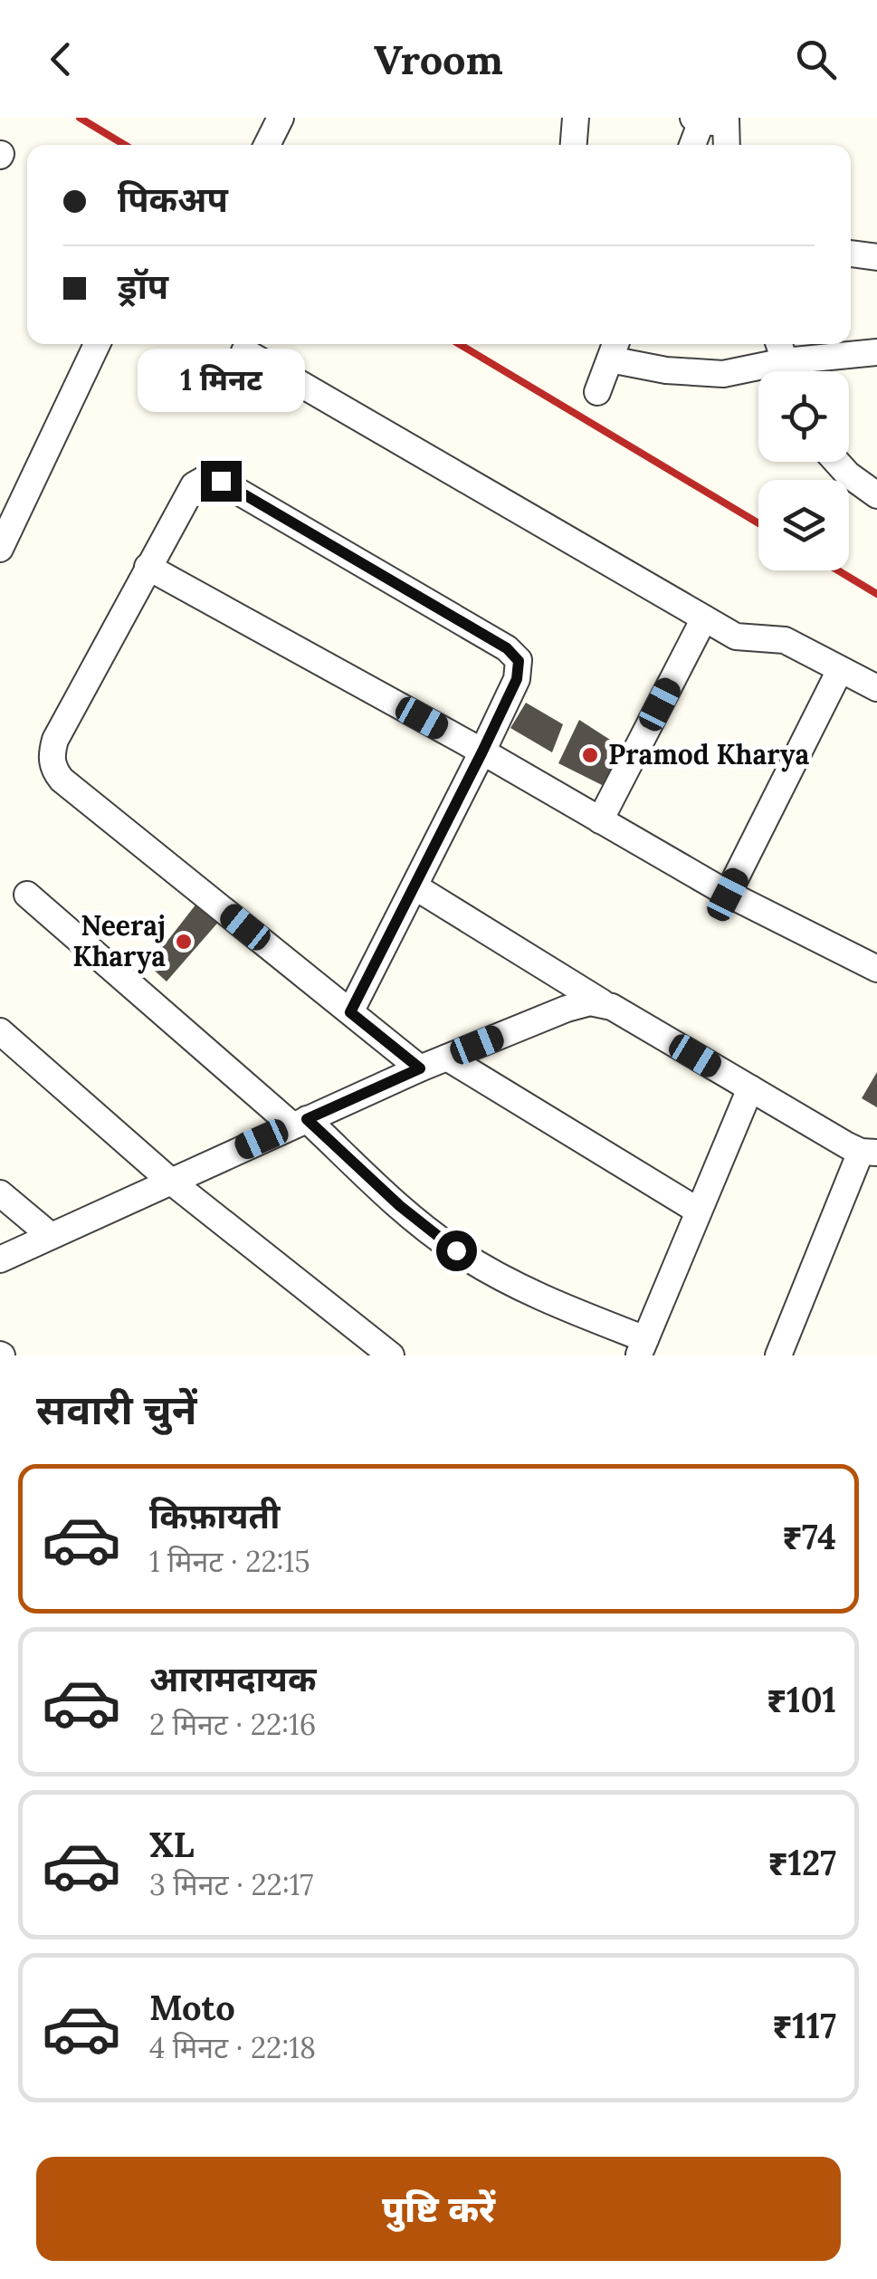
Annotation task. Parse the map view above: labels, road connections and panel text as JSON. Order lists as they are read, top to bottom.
{
  "places": ["Pramod Kharya", "Neeraj Kharya"],
  "page": {
    "header": "Vroom",
    "banner": ["पिकअप", "ड्रॉप"],
    "bubble": "1 मिनट",
    "heading": "सवारी चुनें",
    "list": [
      {
        "name": "किफ़ायती",
        "note": "1 मिनट · 22:15",
        "value": "₹74"
      },
      {
        "name": "आरामदायक",
        "note": "2 मिनट · 22:16",
        "value": "₹101"
      },
      {
        "name": "XL",
        "note": "3 मिनट · 22:17",
        "value": "₹127"
      },
      {
        "name": "Moto",
        "note": "4 मिनट · 22:18",
        "value": "₹117"
      }
    ],
    "buttons": "पुष्टि करें"
  }
}
